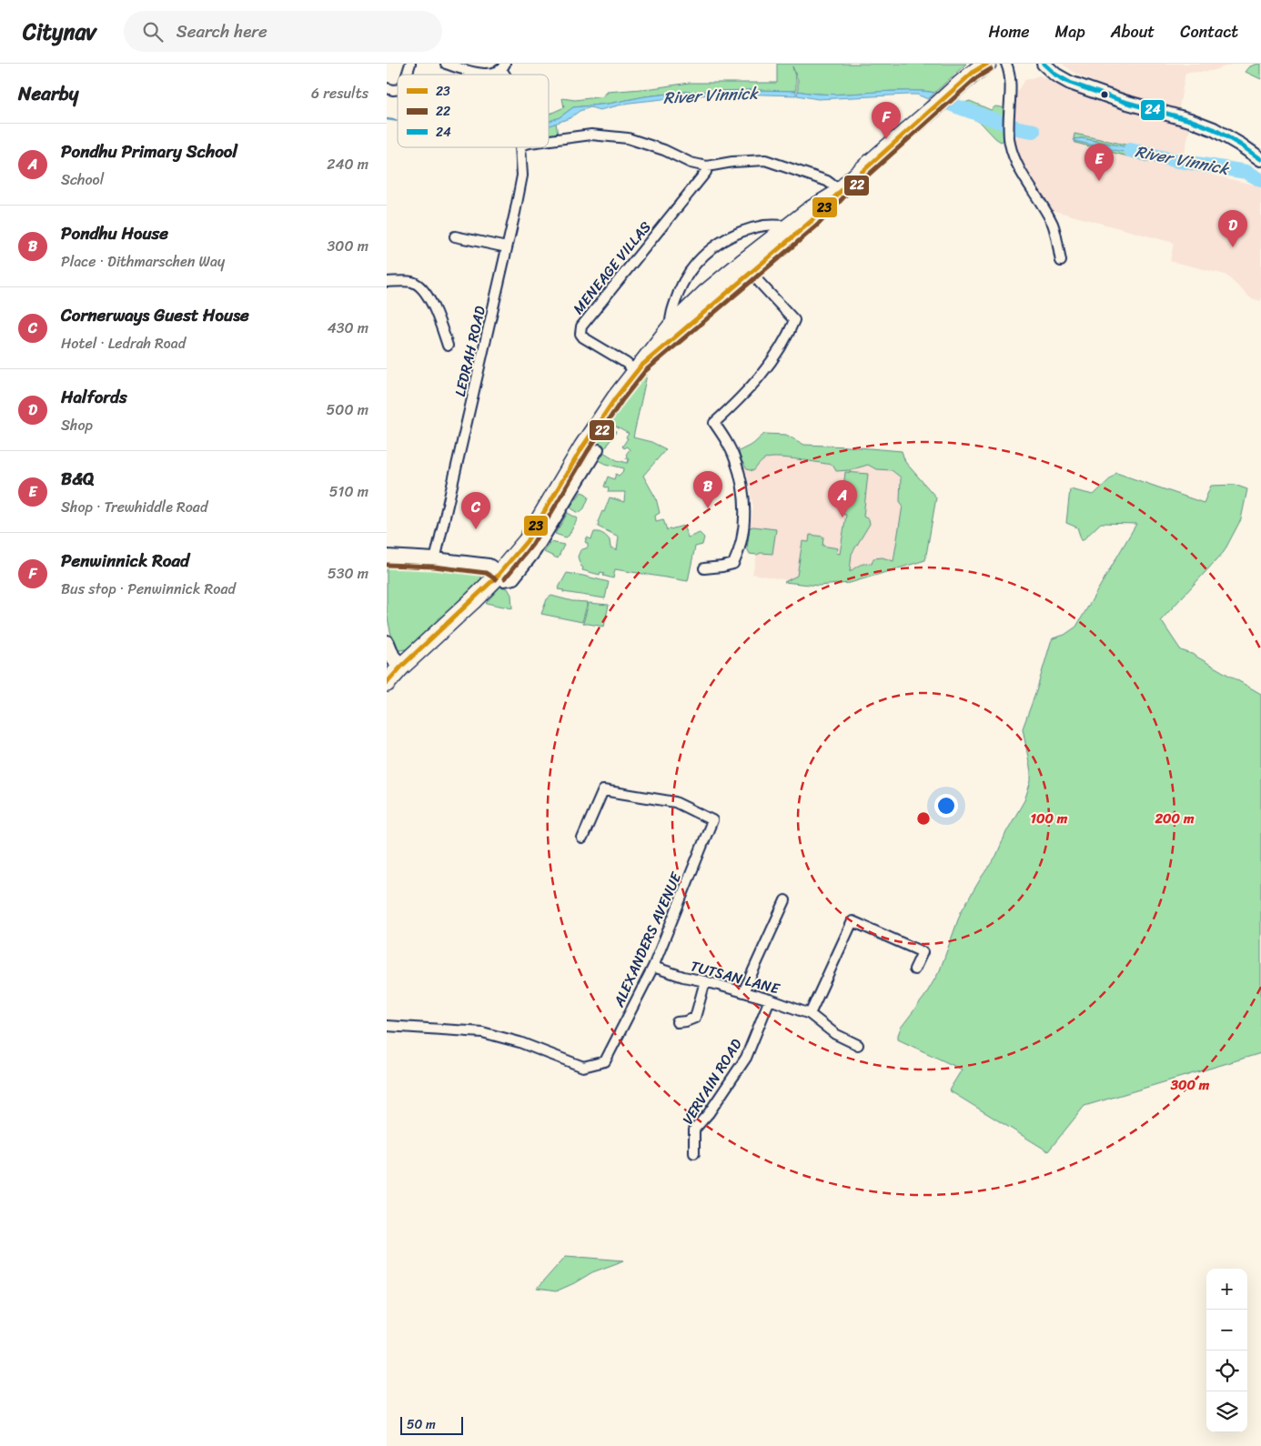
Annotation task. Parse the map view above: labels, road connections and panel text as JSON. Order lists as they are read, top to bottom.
{
  "streets": {
    "street": [
      "MENEAGE VILLAS",
      "LEDRAH ROAD",
      "ALEXANDERS AVENUE",
      "TUTSAN LANE",
      "VERVAIN ROAD"
    ]
  },
  "crossings": [
    ["MENEAGE VILLAS", "LEDRAH ROAD"],
    ["ALEXANDERS AVENUE", "TUTSAN LANE"],
    ["TUTSAN LANE", "VERVAIN ROAD"]
  ],
  "water": ["River Vinnick"],
  "lines": ["transit line 23", "transit line 24", "transit line 22"],
  "legend": ["23", "22", "24"],
  "scale_bar": "50 m",
  "page": {
    "header": "Citynav",
    "search": "Search here",
    "nav": [
      "Home",
      "Map",
      "About",
      "Contact"
    ],
    "heading": ["Nearby", "6 results"],
    "pins": [
      "F",
      "E",
      "D",
      "B",
      "A",
      "C"
    ],
    "list": [
      {
        "mark": "A",
        "name": "Pondhu Primary School",
        "note": "School",
        "value": "240 m"
      },
      {
        "mark": "B",
        "name": "Pondhu House",
        "note": "Place · Dithmarschen Way",
        "value": "300 m"
      },
      {
        "mark": "C",
        "name": "Cornerways Guest House",
        "note": "Hotel · Ledrah Road",
        "value": "430 m"
      },
      {
        "mark": "D",
        "name": "Halfords",
        "note": "Shop",
        "value": "500 m"
      },
      {
        "mark": "E",
        "name": "B&Q",
        "note": "Shop · Trewhiddle Road",
        "value": "510 m"
      },
      {
        "mark": "F",
        "name": "Penwinnick Road",
        "note": "Bus stop · Penwinnick Road",
        "value": "530 m"
      }
    ],
    "map_buttons": ["+", "−"],
    "scale": "50 m"
  },
  "rings": ["100 m", "200 m", "300 m"]
}
